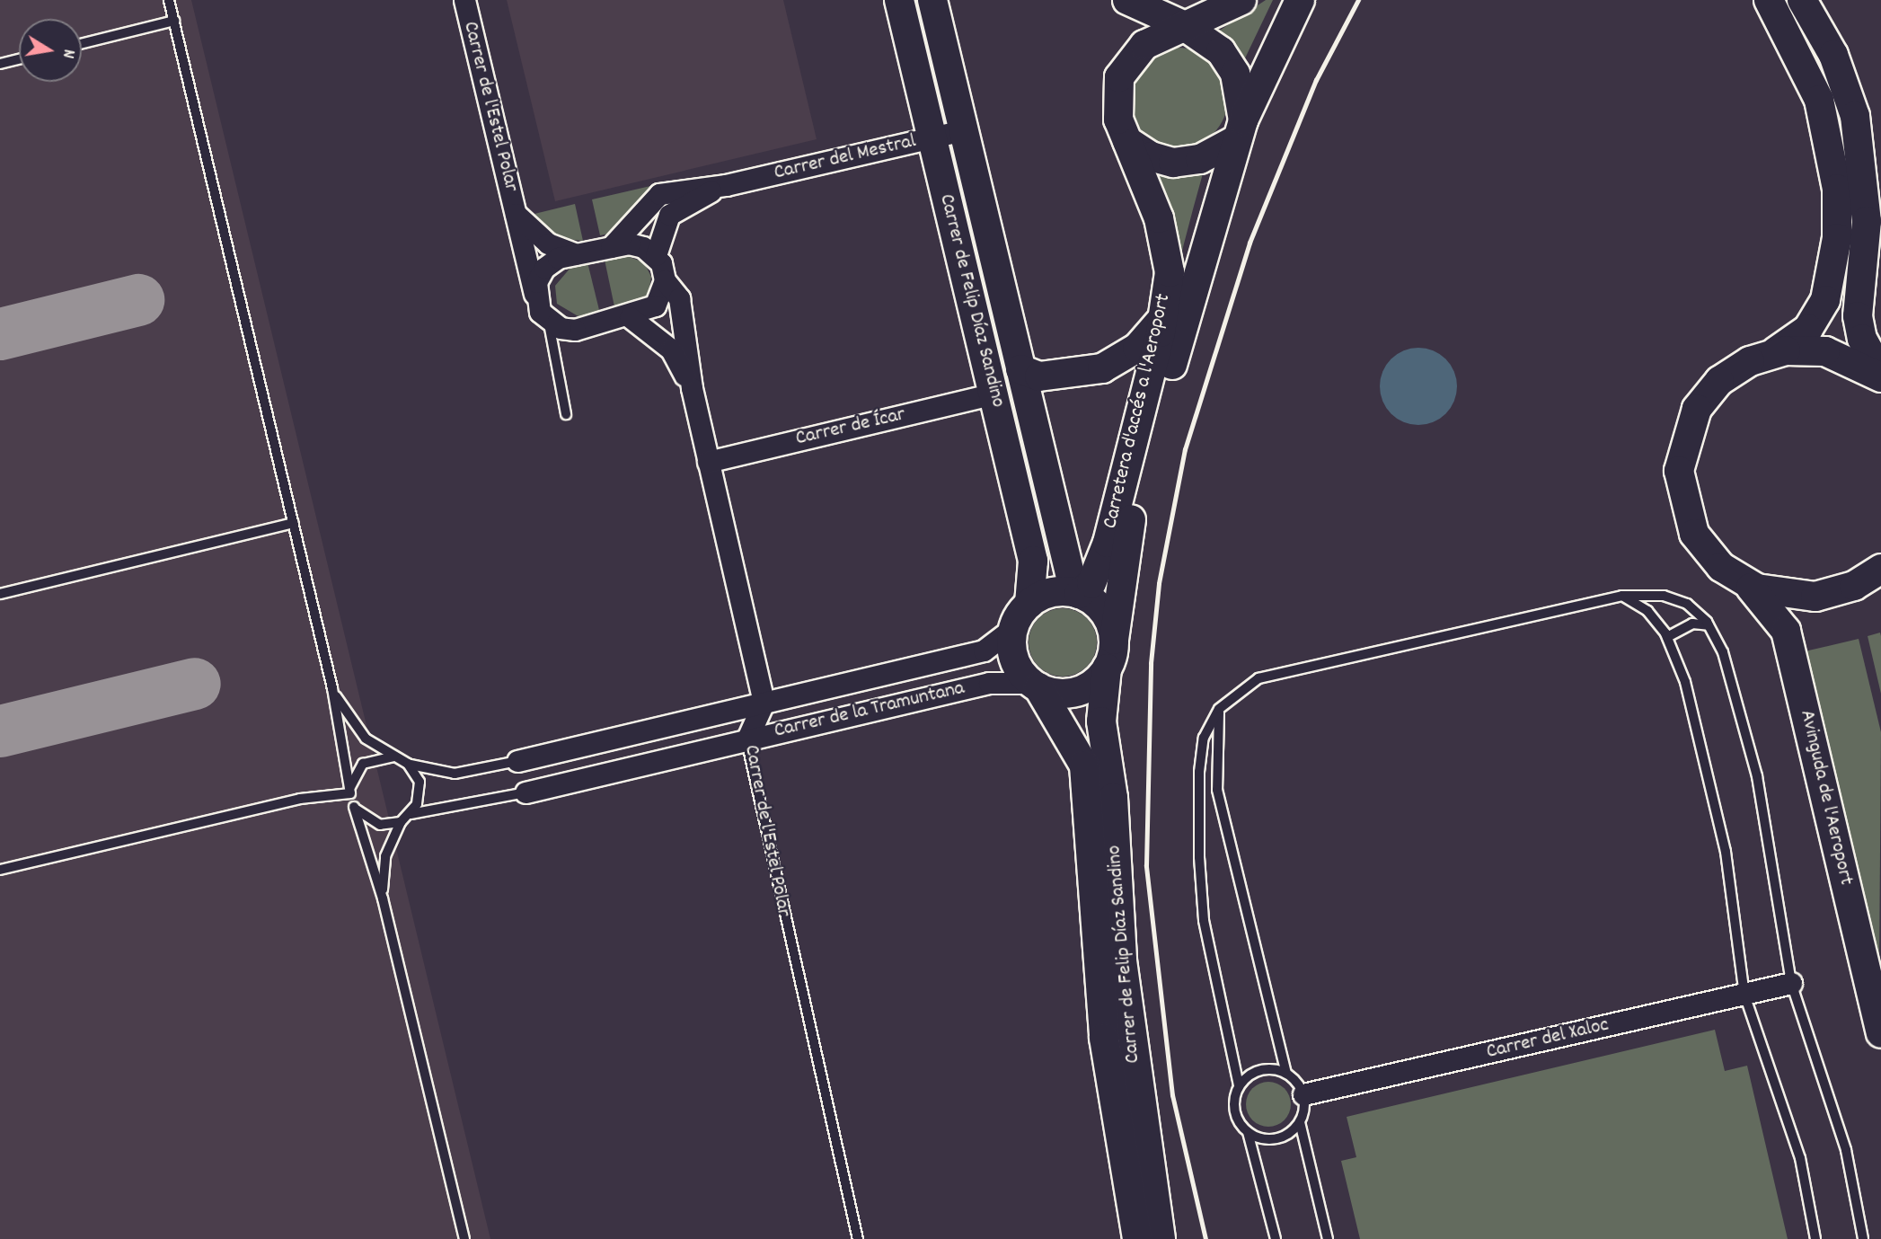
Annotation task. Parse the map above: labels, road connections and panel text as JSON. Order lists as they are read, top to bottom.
{
  "streets": {
    "main road": ["Carrer de Felip Díaz Sandino", "Carretera d'accés a l'Aeroport", "Avinguda de l'Aeroport"],
    "street": [
      "Carrer de l'Estel Polar",
      "Carrer del Mestral",
      "Carrer de Ícar",
      "Carrer de la Tramuntana",
      "Carrer del Xaloc"
    ]
  },
  "crossings": [
    ["Carrer de l'Estel Polar", "Carrer del Mestral"],
    ["Carrer de l'Estel Polar", "Carrer de la Tramuntana"],
    ["Carrer del Mestral", "Carrer de Felip Díaz Sandino"],
    ["Carrer de Felip Díaz Sandino", "Carretera d'accés a l'Aeroport"],
    ["Carrer de Felip Díaz Sandino", "Carrer de Ícar"],
    ["Carrer de Felip Díaz Sandino", "Carrer de la Tramuntana"],
    ["Carretera d'accés a l'Aeroport", "Carrer de la Tramuntana"]
  ],
  "north": "right"
}
